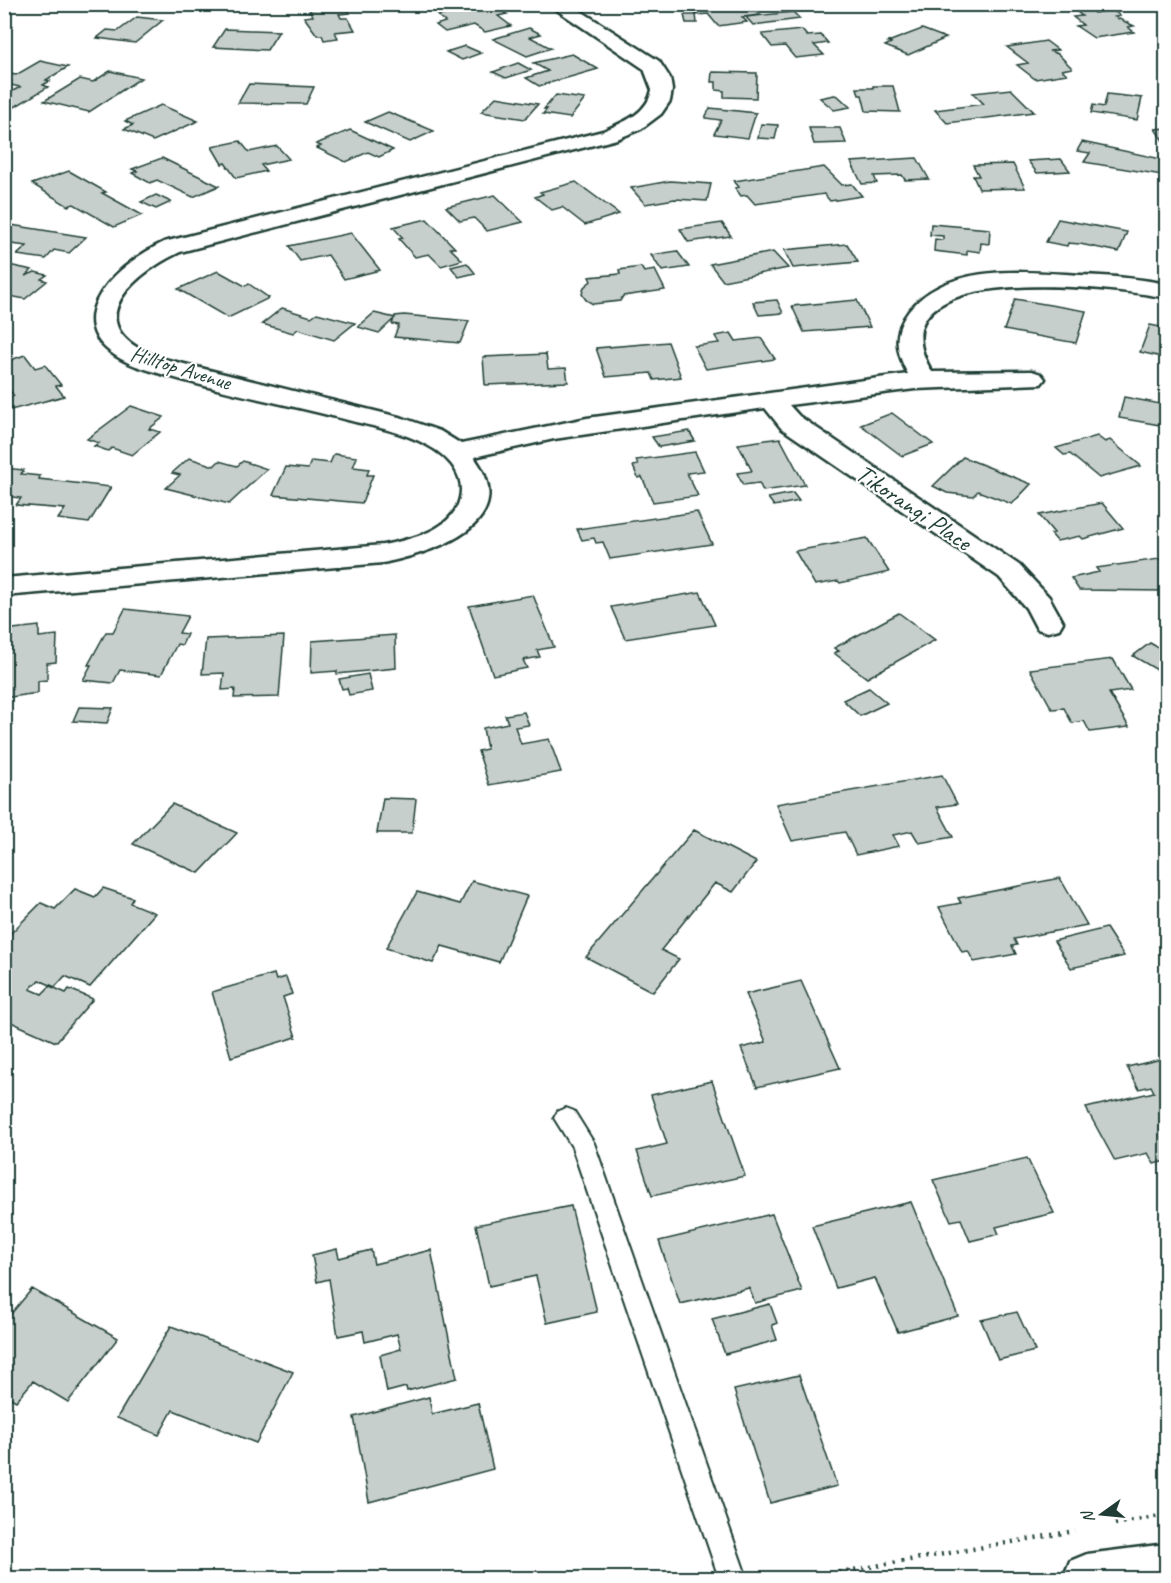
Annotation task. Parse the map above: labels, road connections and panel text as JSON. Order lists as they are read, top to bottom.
{
  "streets": {
    "main road": ["Hilltop Avenue", "Tikorangi Place"]
  },
  "north": "left"
}
